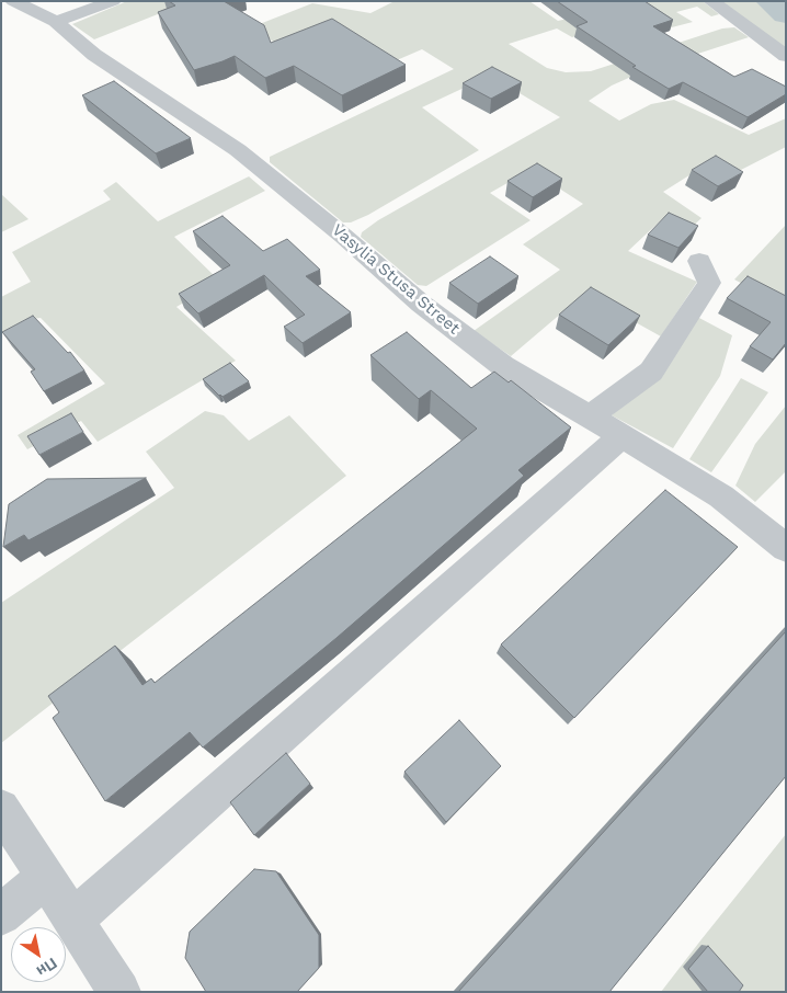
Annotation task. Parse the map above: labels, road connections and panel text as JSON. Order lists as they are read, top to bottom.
{
  "streets": {
    "street": ["Vasylia Stusa Street"]
  },
  "north": "bottom right"
}
